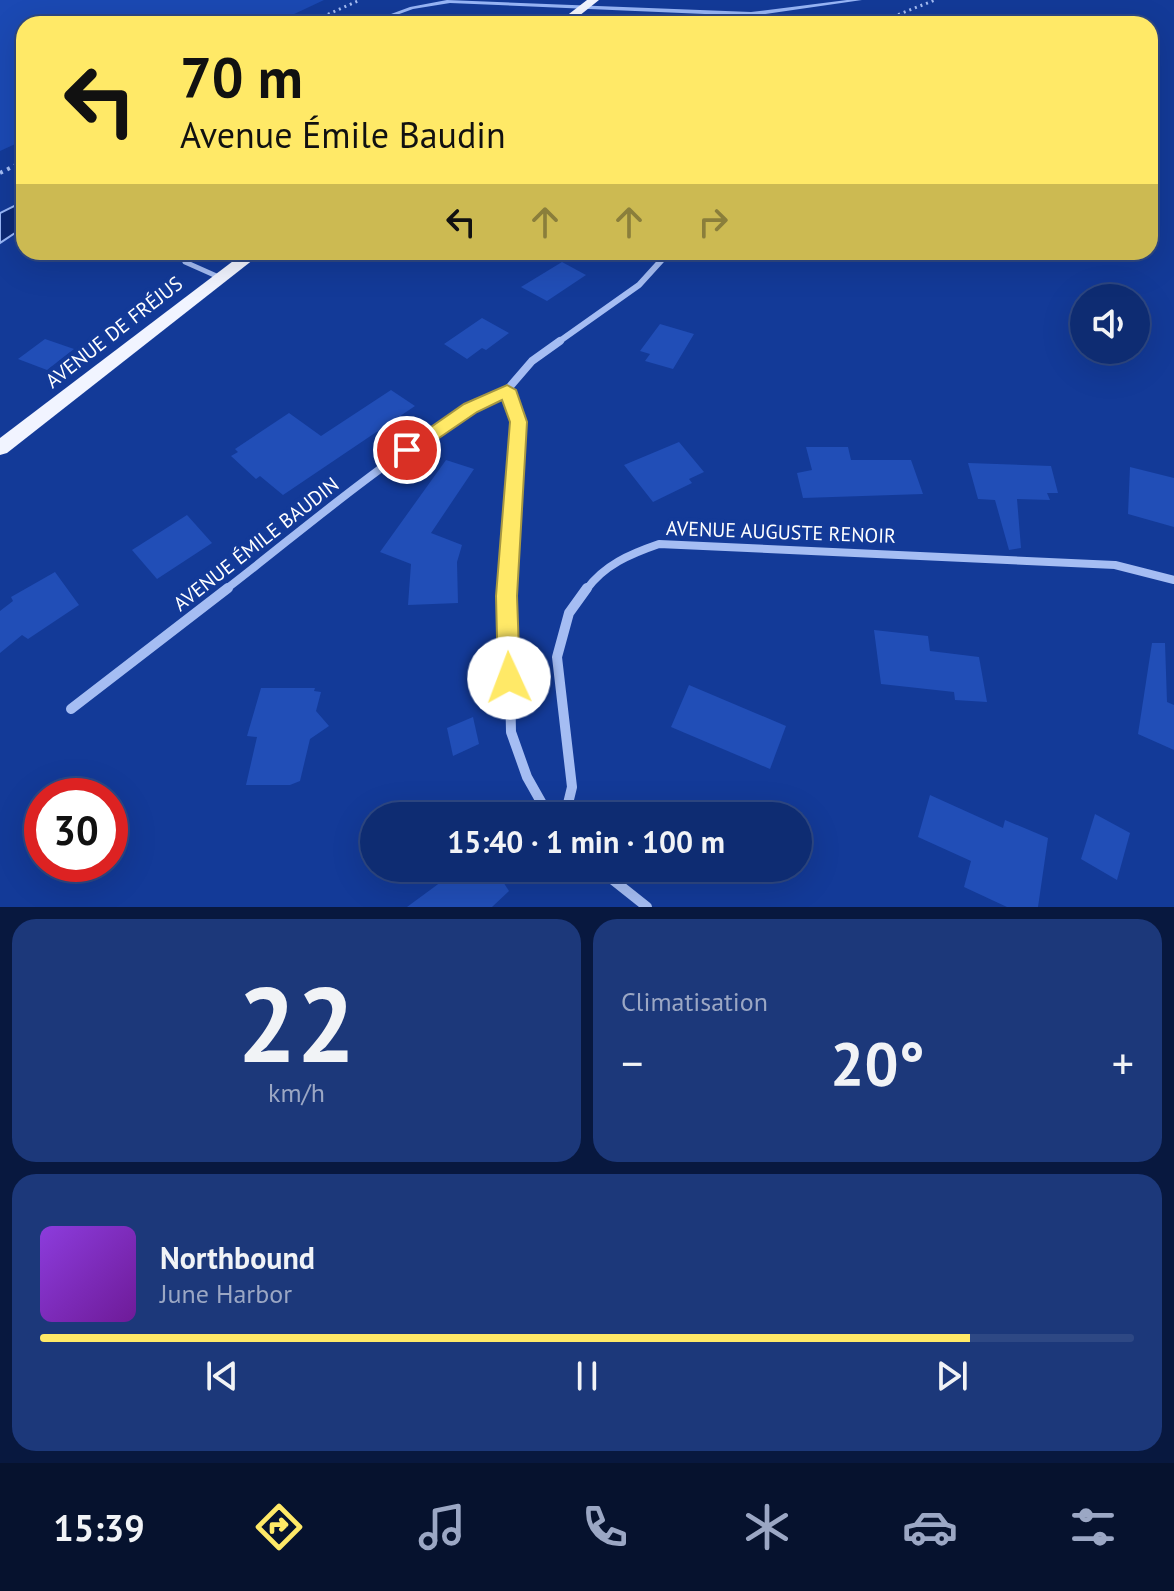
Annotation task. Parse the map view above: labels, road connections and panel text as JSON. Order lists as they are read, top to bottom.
{
  "streets": {
    "main road": ["AVENUE DE FRÉJUS"],
    "street": ["AVENUE AUGUSTE RENOIR", "AVENUE ÉMILE BAUDIN"]
  },
  "page": {
    "turn": ["70 m", "Avenue Émile Baudin"],
    "limit": "30",
    "trip": "15:40 · 1 min · 100 m",
    "tile": [
      ["22", "km/h"],
      "Climatisation"
    ],
    "heat": ["−", "20°", "+"],
    "song": ["Northbound", "June Harbor"],
    "tabs": "15:39"
  }
}
